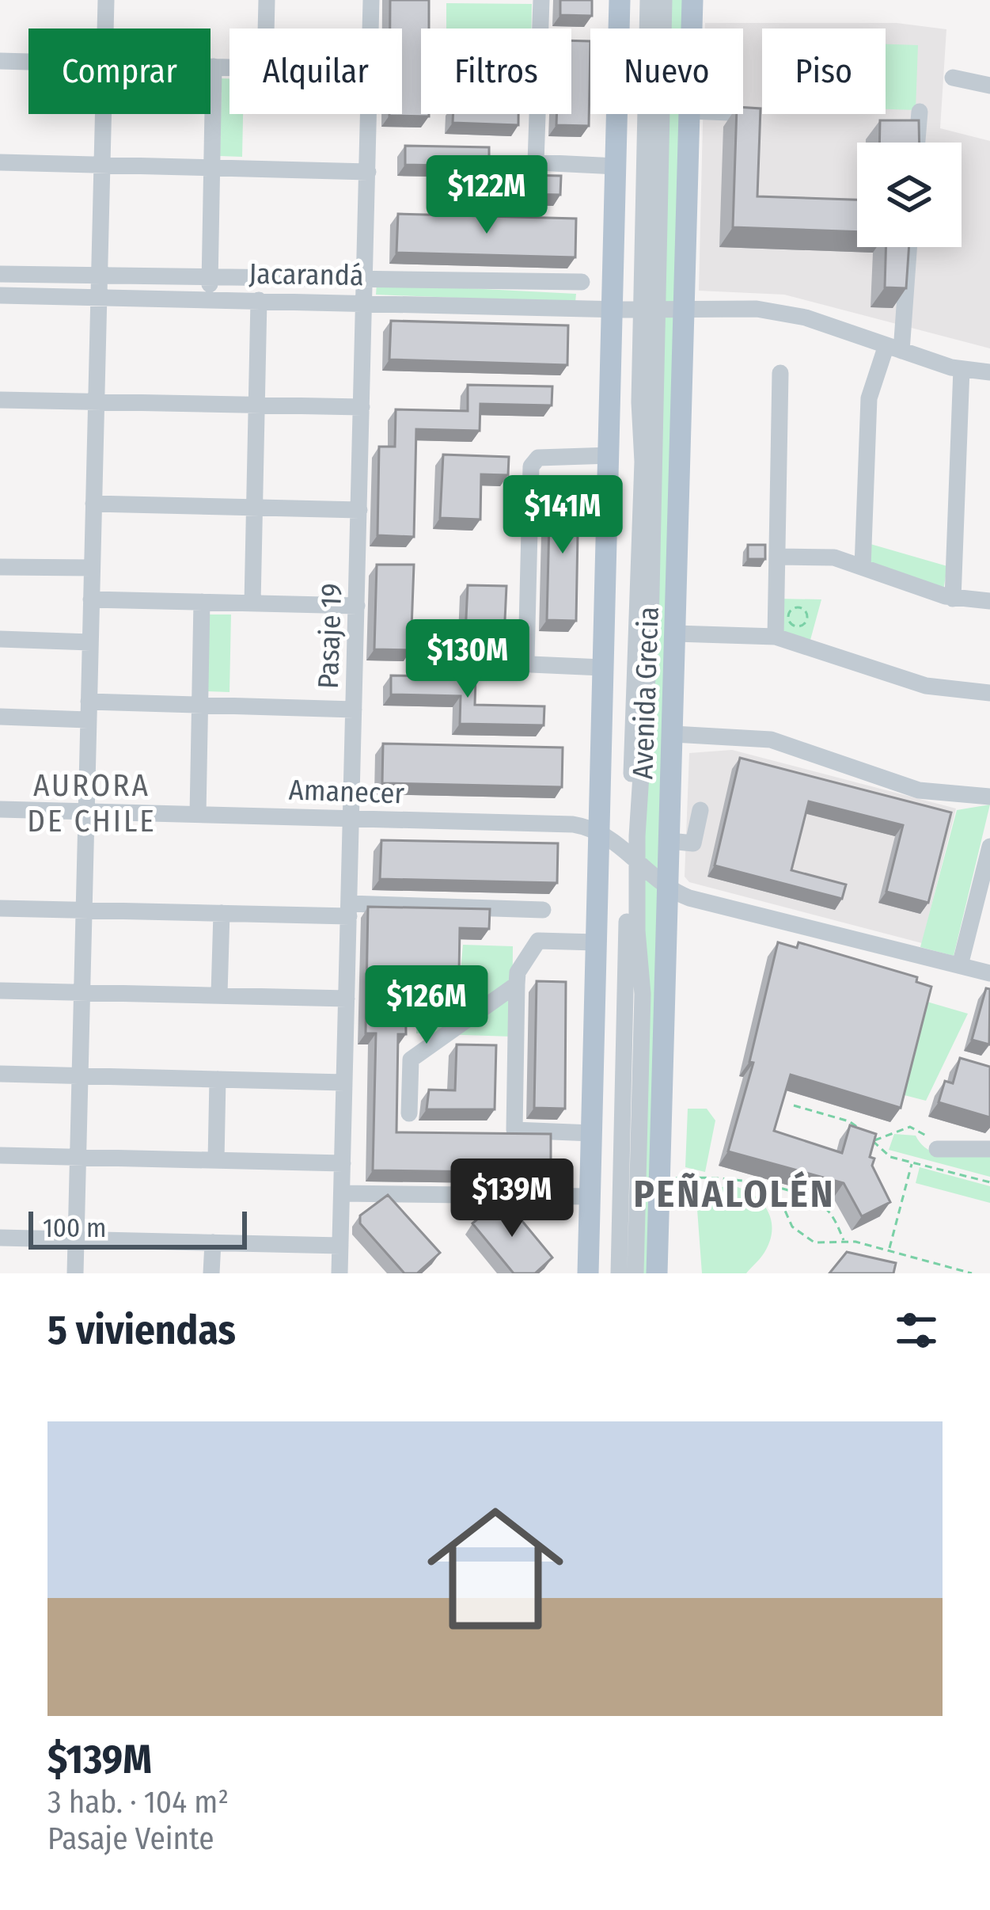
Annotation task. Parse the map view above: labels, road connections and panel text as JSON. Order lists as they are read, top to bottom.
{
  "streets": {
    "main road": ["Avenida Grecia"],
    "street": ["Jacarandá", "Pasaje 19", "Amanecer"]
  },
  "crossings": [
    ["Jacarandá", "Pasaje 19"],
    ["Jacarandá", "Avenida Grecia"],
    ["Pasaje 19", "Amanecer"],
    ["Avenida Grecia", "Amanecer"]
  ],
  "districts": ["AURORA DE CHILE", "PEÑALOLÉN"],
  "scale_bar": "100 m",
  "page": {
    "chip": [
      "Comprar",
      "Alquilar",
      "Filtros",
      "Nuevo",
      "Piso"
    ],
    "price": [
      "$122M",
      "$141M",
      "$130M",
      "$126M",
      "$139M"
    ],
    "scale": "100 m",
    "heading": "5 viviendas",
    "list": [
      {
        "name": "$139M",
        "note": "3 hab. · 104 m² · Pasaje Veinte"
      }
    ]
  }
}
